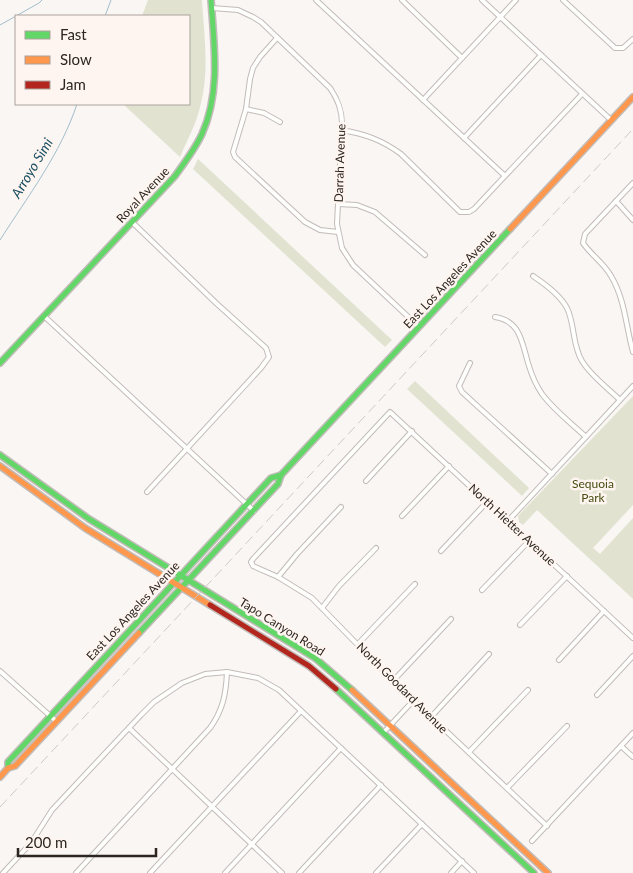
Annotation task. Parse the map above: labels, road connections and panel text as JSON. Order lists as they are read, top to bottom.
{
  "streets": {
    "main road": ["Royal Avenue", "East Los Angeles Avenue", "Tapo Canyon Road"],
    "street": ["Darrah Avenue", "North Hietter Avenue", "North Goodard Avenue"]
  },
  "crossings": [
    ["Darrah Avenue", "Royal Avenue"],
    ["Darrah Avenue", "East Los Angeles Avenue"],
    ["East Los Angeles Avenue", "Tapo Canyon Road"],
    ["North Hietter Avenue", "North Goodard Avenue"]
  ],
  "water": ["Arroyo Simi"],
  "parks": ["Sequoia Park"],
  "legend": ["Fast", "Slow", "Jam"],
  "scale_bar": "200 m"
}
